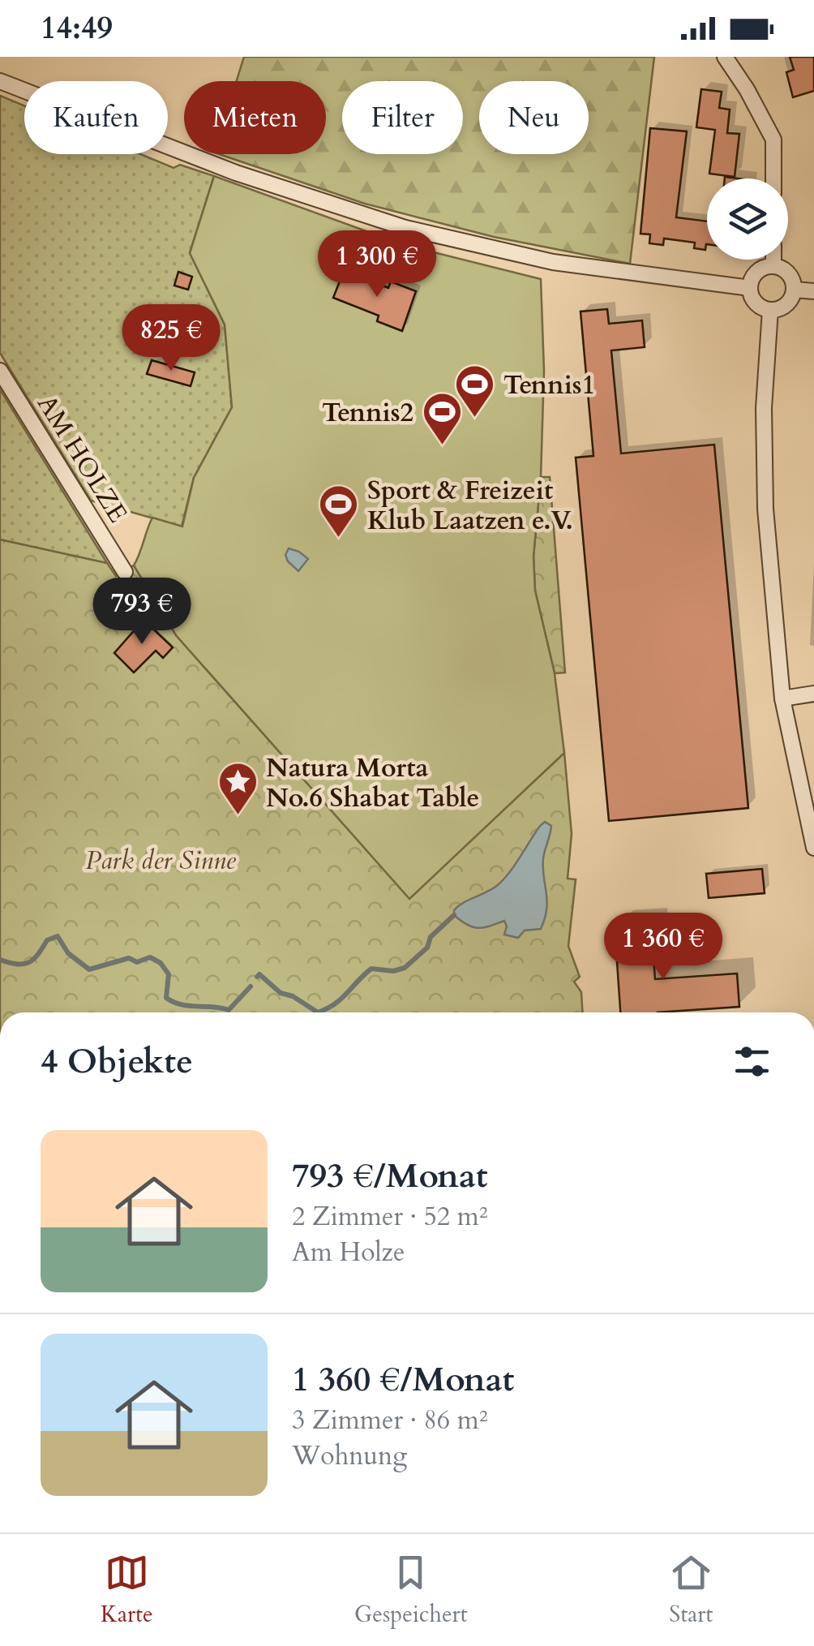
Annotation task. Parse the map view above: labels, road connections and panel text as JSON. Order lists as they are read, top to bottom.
{
  "streets": {
    "street": ["AM HOLZE"]
  },
  "parks": ["Park der Sinne"],
  "places": {
    "sports": ["Tennis1", "Tennis2", "Sport & Freizeit Klub Laatzen e.V."],
    "place": ["Natura Morta No.6 Shabat Table"]
  },
  "page": {
    "status": "14:49",
    "chip": [
      "Kaufen",
      "Mieten",
      "Filter",
      "Neu"
    ],
    "price": [
      "1 300 €",
      "825 €",
      "793 €",
      "1 360 €"
    ],
    "heading": "4 Objekte",
    "list": [
      {
        "name": "793 €/Monat",
        "note": "2 Zimmer · 52 m² · Am Holze"
      },
      {
        "name": "1 360 €/Monat",
        "note": "3 Zimmer · 86 m² · Wohnung"
      }
    ],
    "tabs": ["Karte", "Gespeichert", "Start"]
  }
}
